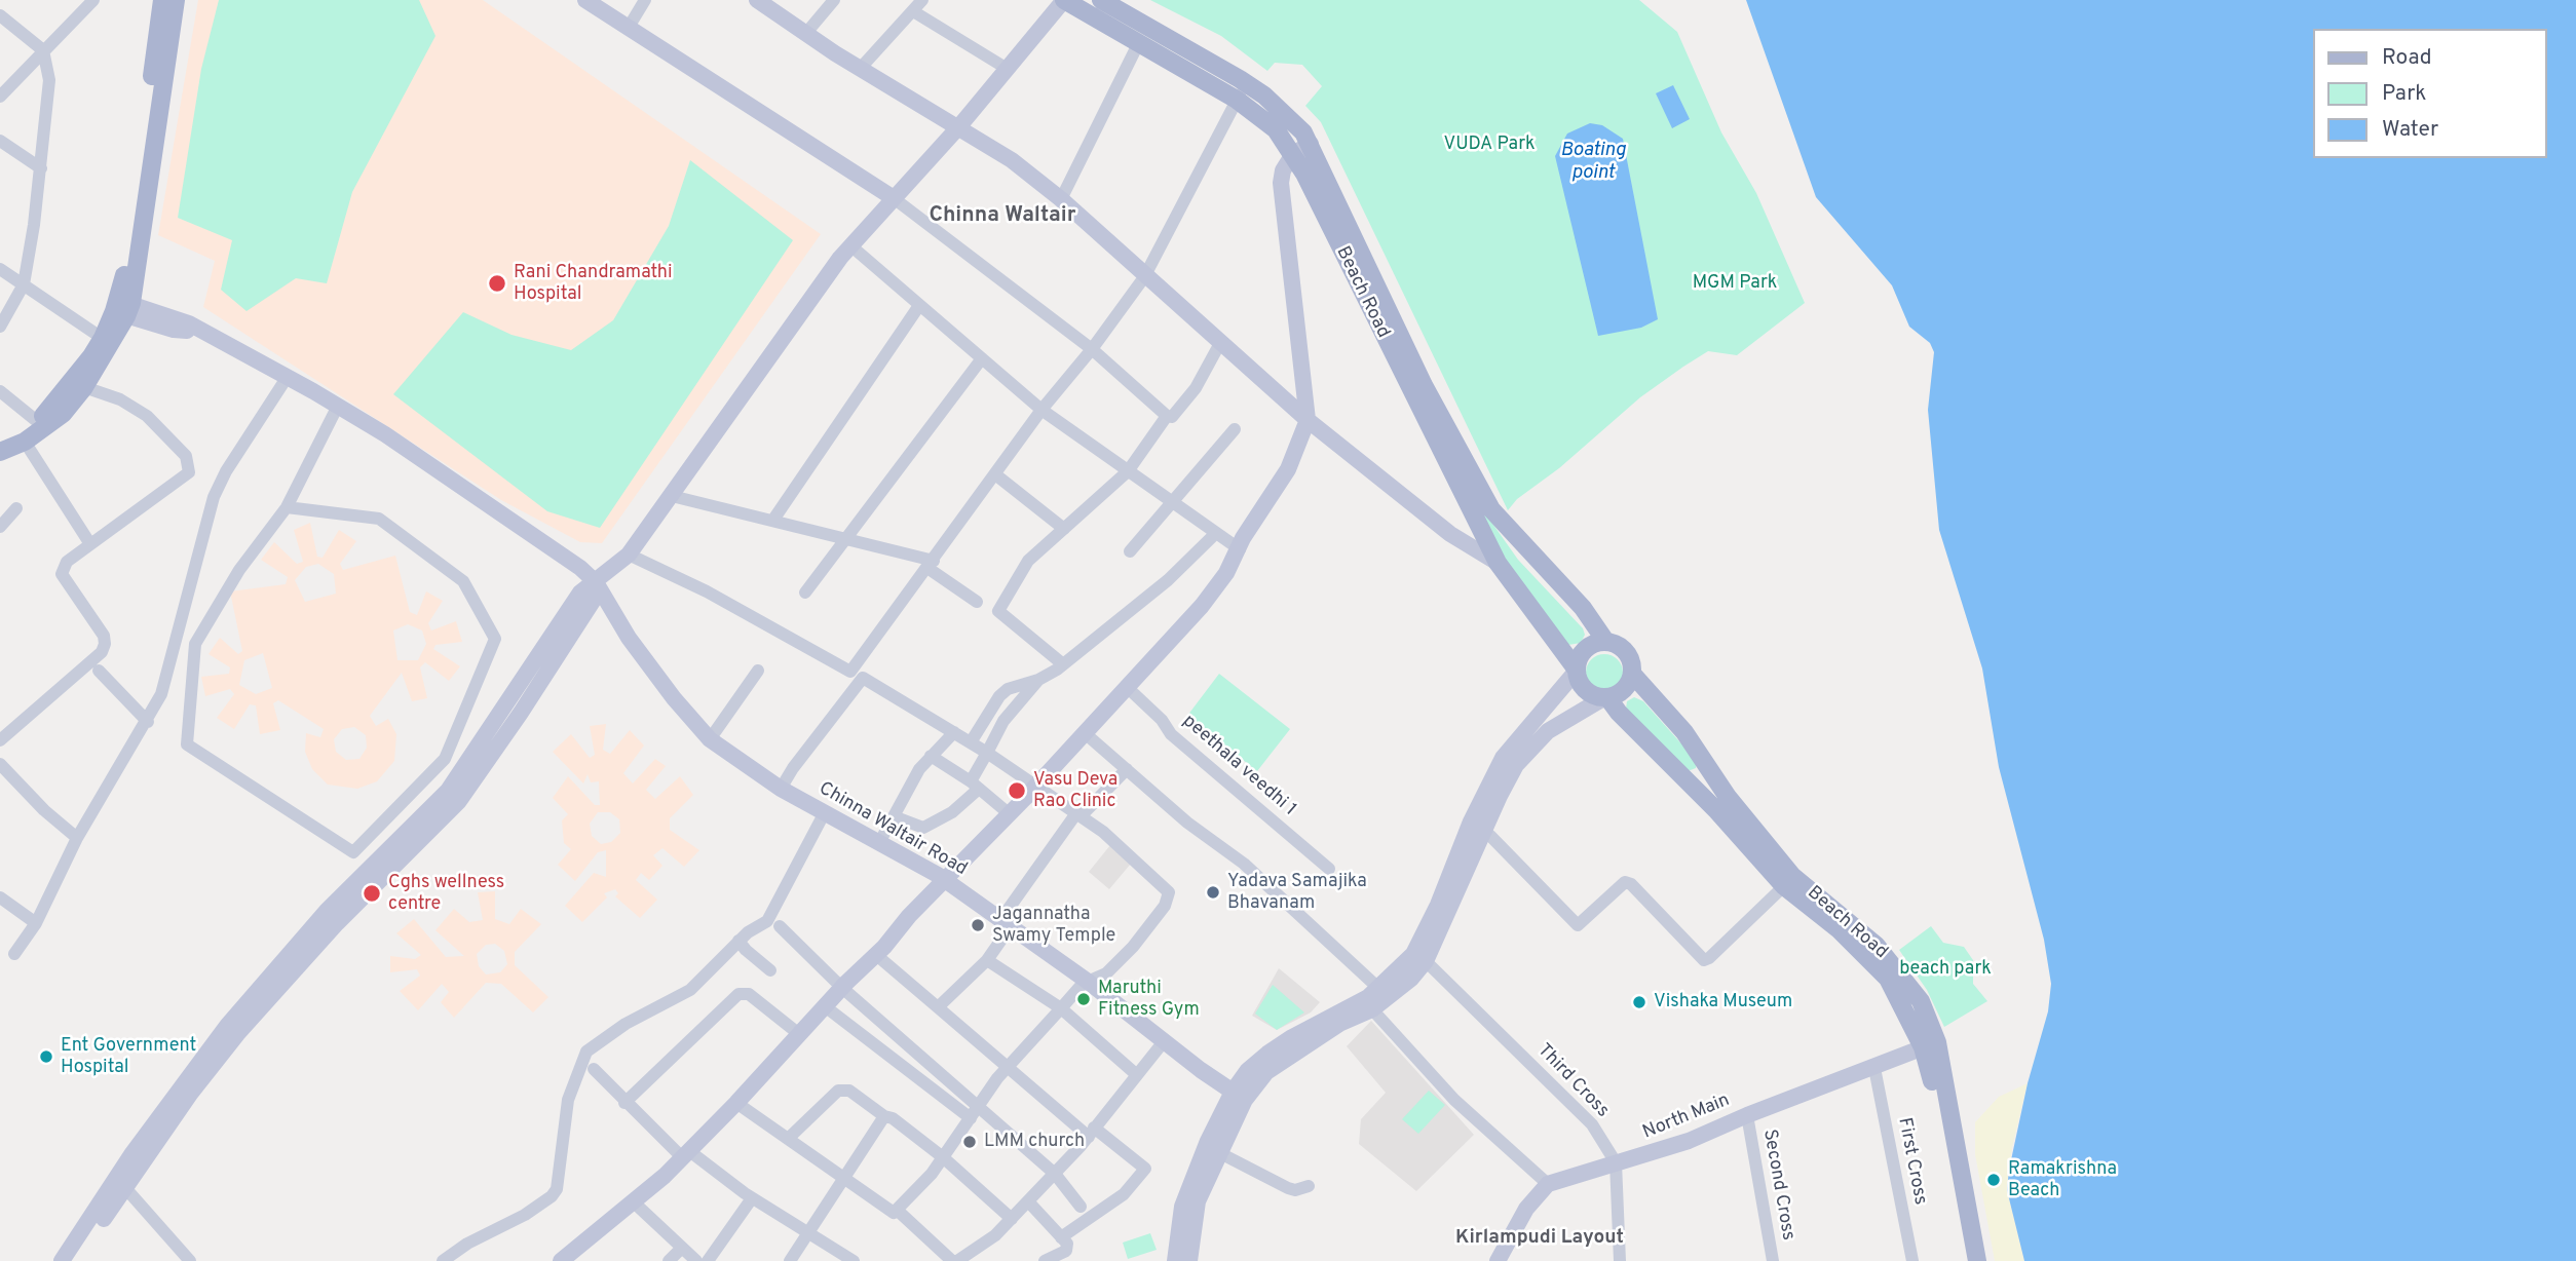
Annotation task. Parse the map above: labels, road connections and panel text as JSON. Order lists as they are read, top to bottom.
{
  "streets": {
    "main road": ["Beach Road"],
    "street": [
      "peethala veedhi 1",
      "Chinna Waltair Road",
      "Third Cross",
      "North Main",
      "First Cross",
      "Second Cross"
    ]
  },
  "crossings": [
    ["Beach Road", "North Main"],
    ["Third Cross", "North Main"],
    ["North Main", "First Cross"],
    ["North Main", "Second Cross"]
  ],
  "districts": ["Chinna Waltair", "Kirlampudi Layout"],
  "water": ["Boating point"],
  "parks": ["VUDA Park", "MGM Park", "beach park"],
  "places": [
    "Rani Chandramathi Hospital",
    "Vasu Deva Rao Clinic",
    "Yadava Samajika Bhavanam",
    "Cghs wellness centre",
    "Jagannatha Swamy Temple",
    "Maruthi Fitness Gym",
    "Vishaka Museum",
    "Ent Government Hospital",
    "LMM church",
    "Ramakrishna Beach"
  ],
  "legend": ["Road", "Park", "Water"]
}
